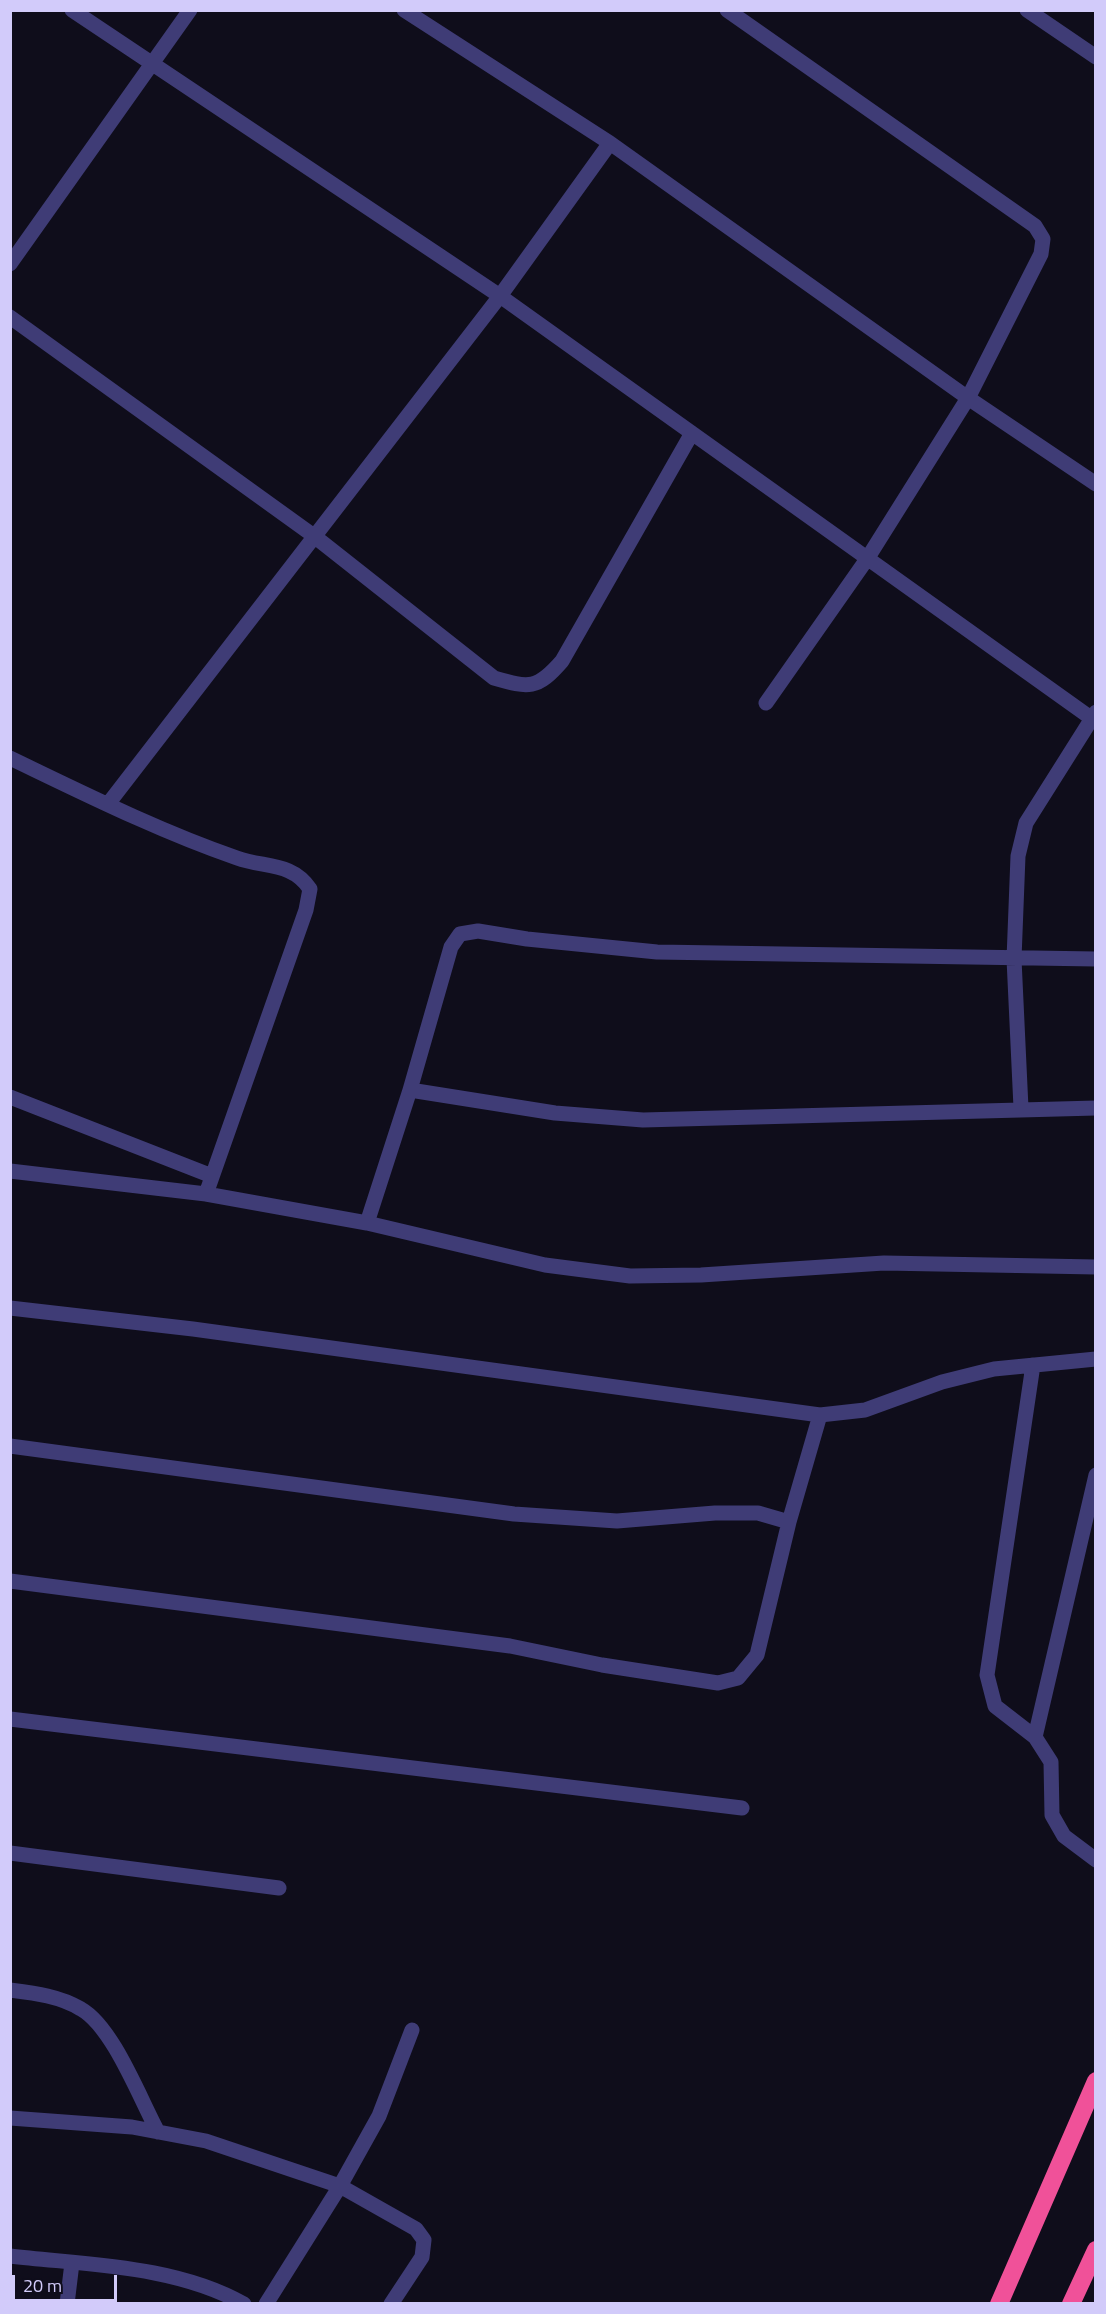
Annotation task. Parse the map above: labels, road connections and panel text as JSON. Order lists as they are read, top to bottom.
{
  "scale_bar": "20 m"
}
